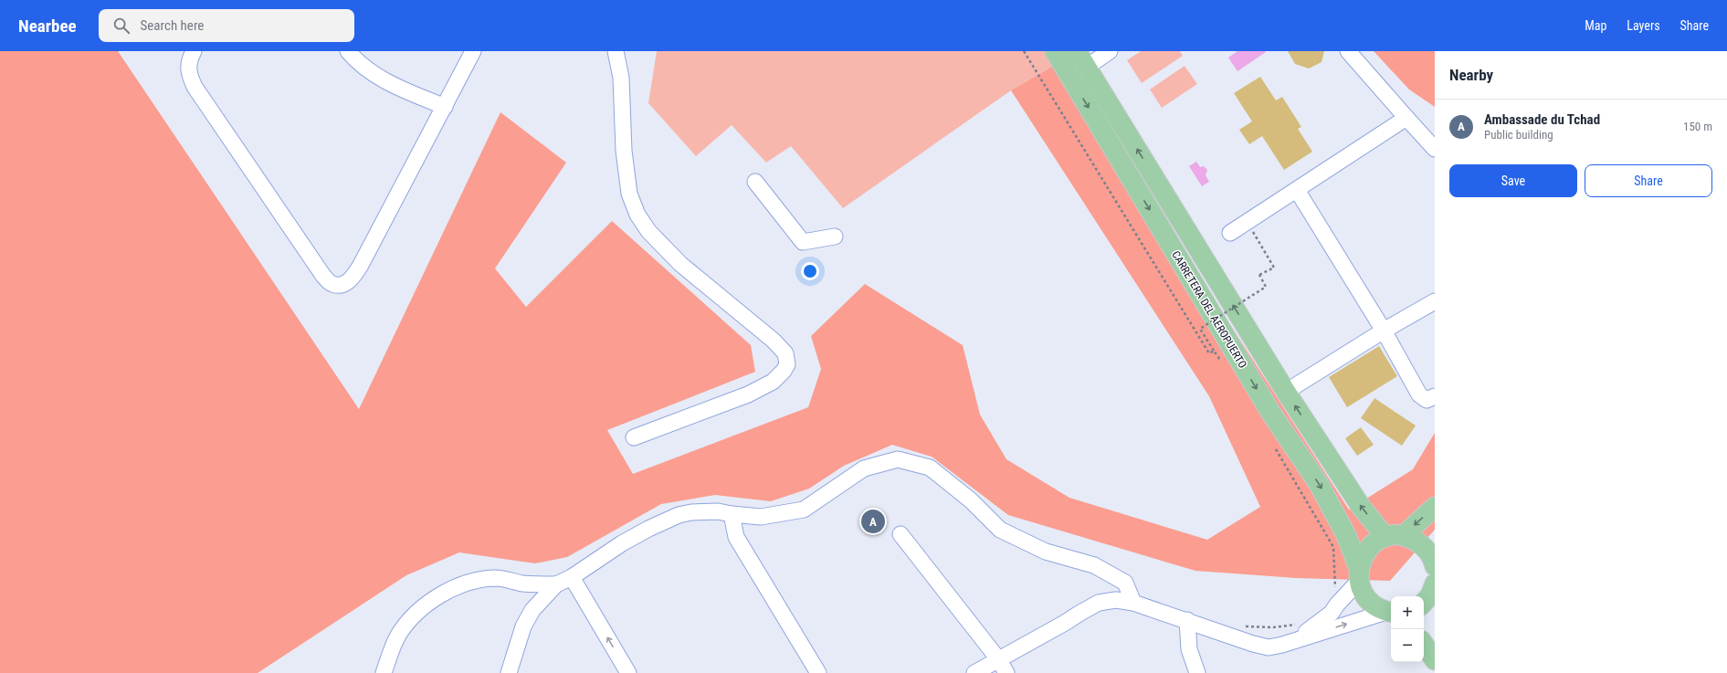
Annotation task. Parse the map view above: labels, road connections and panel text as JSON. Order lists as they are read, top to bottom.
{
  "streets": {
    "main road": ["CARRETERA DEL AEROPUERTO"]
  },
  "page": {
    "header": "Nearbee",
    "search": "Search here",
    "nav": ["Map", "Layers", "Share"],
    "heading": "Nearby",
    "list": [
      {
        "mark": "A",
        "name": "Ambassade du Tchad",
        "note": "Public building",
        "value": "150 m"
      }
    ],
    "buttons": ["Save", "Share"],
    "pins": "A",
    "map_buttons": ["+", "−"]
  }
}
